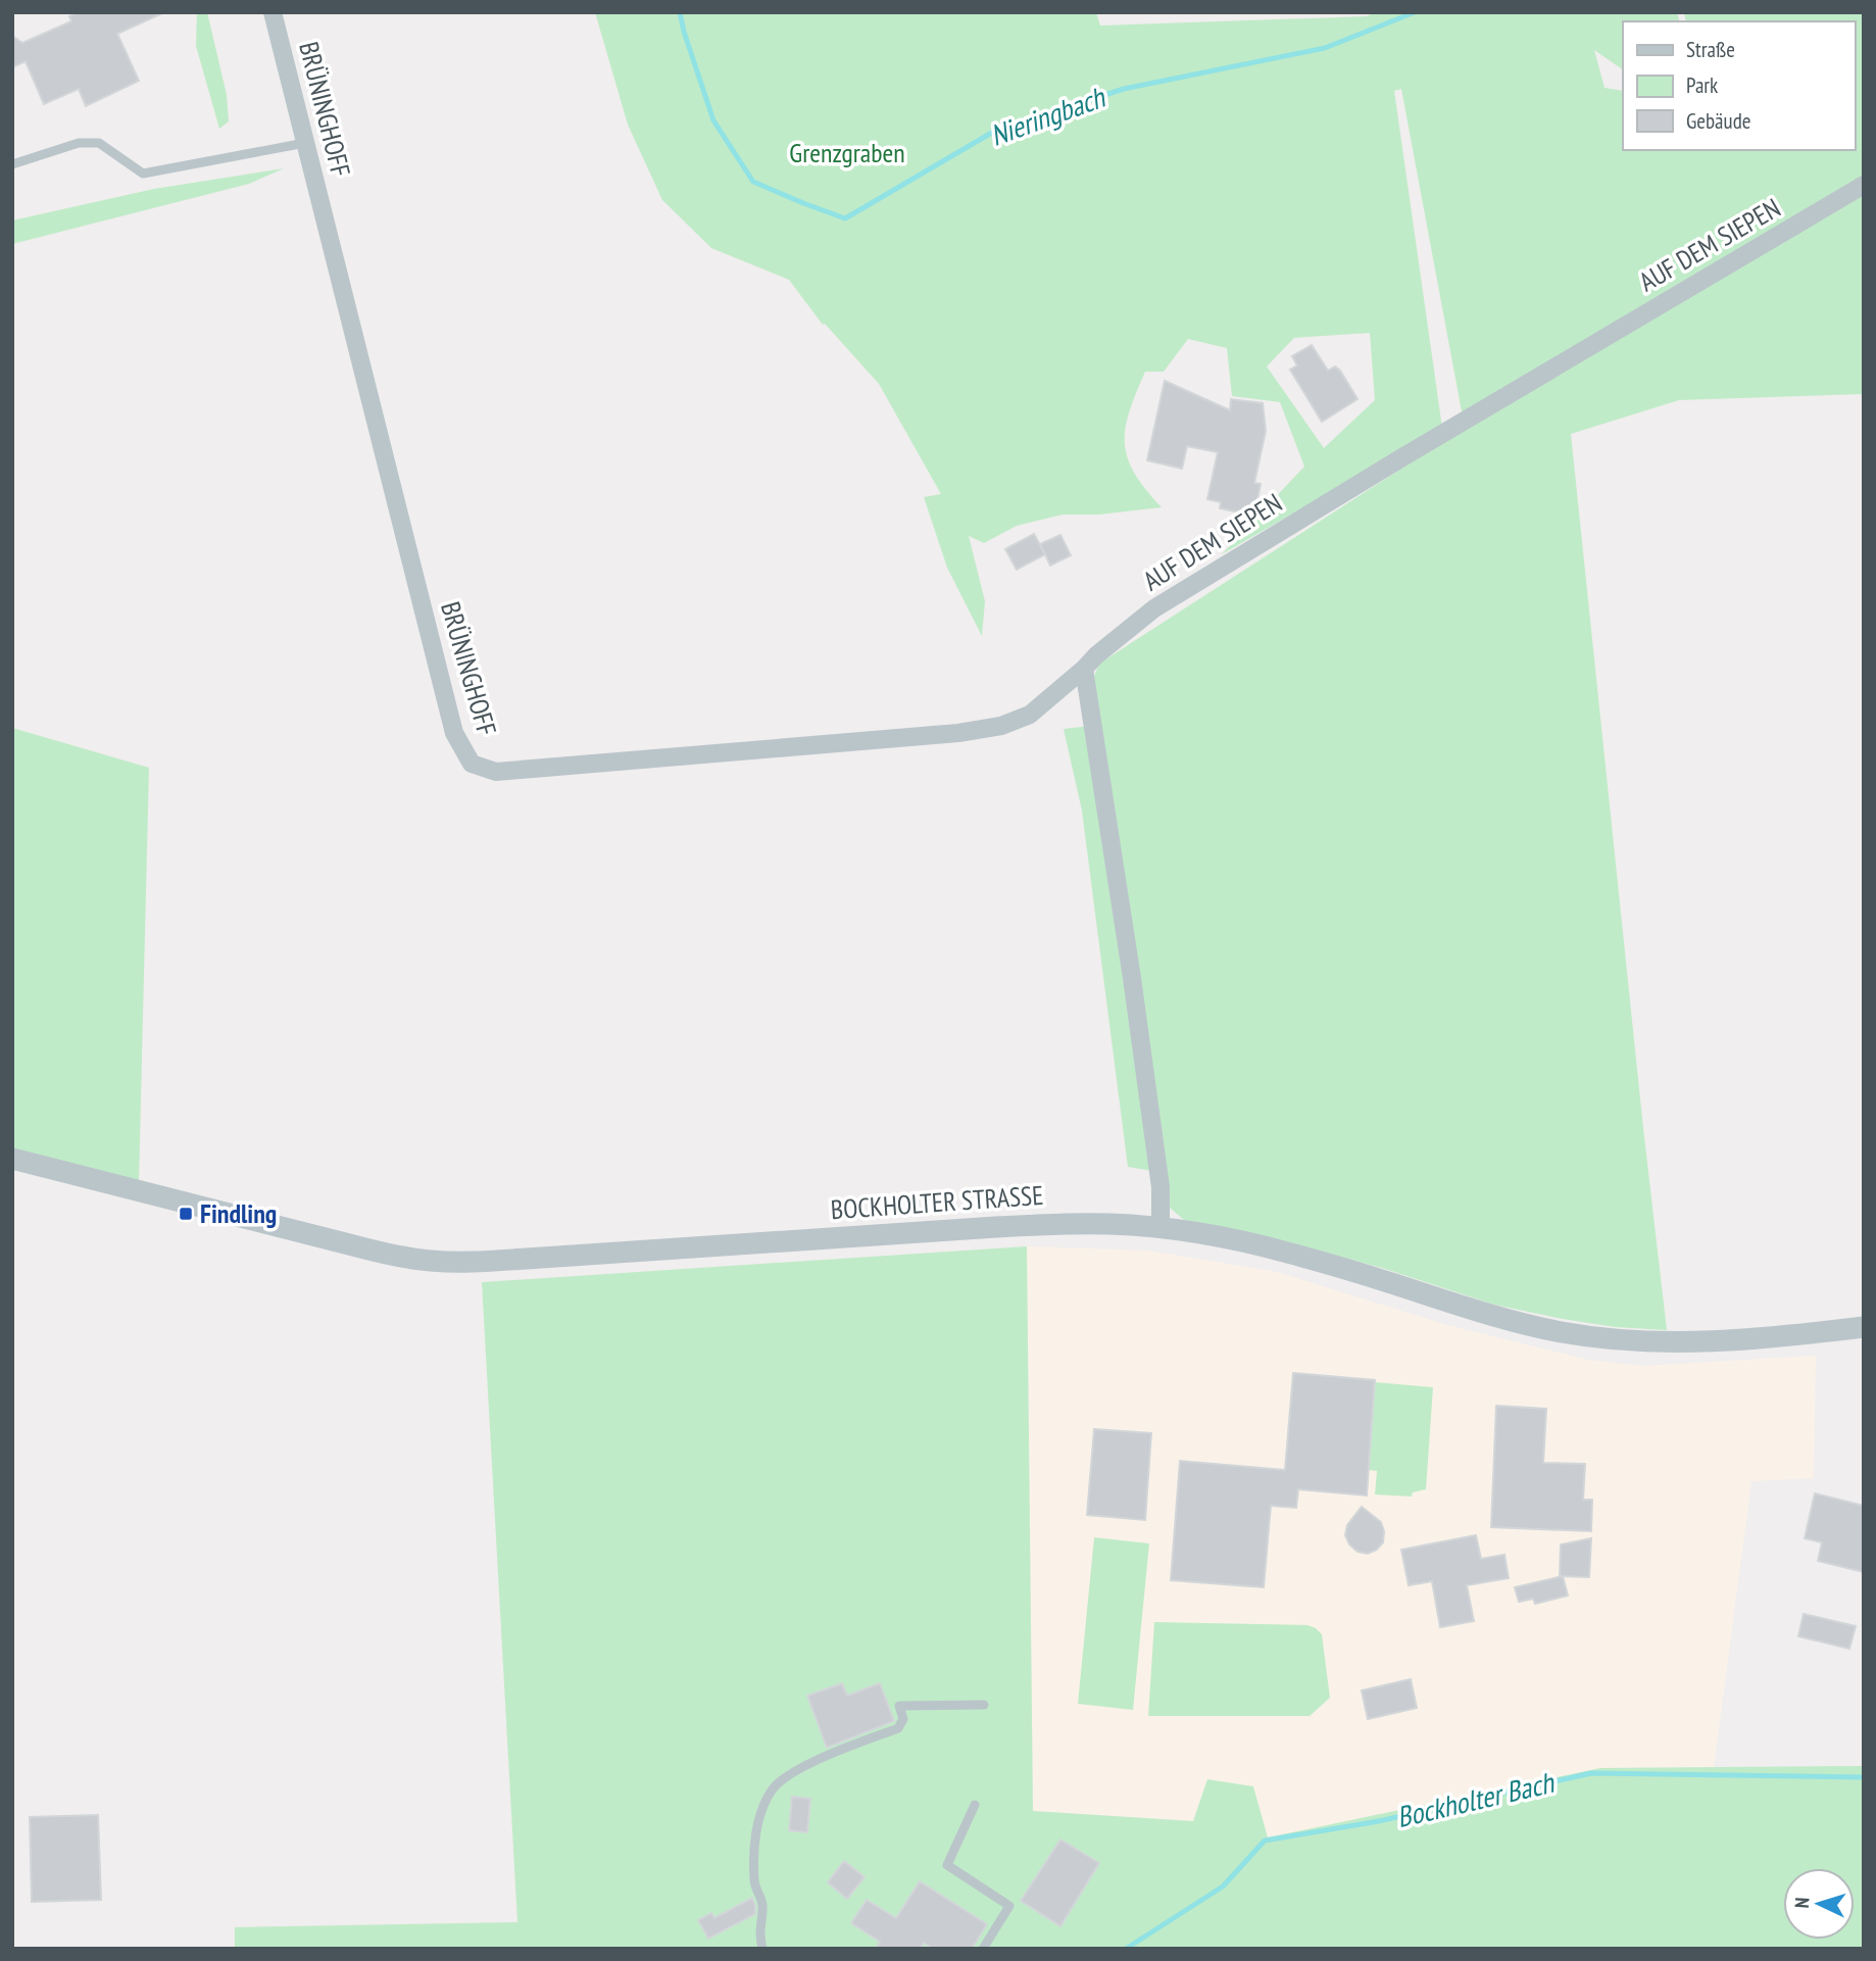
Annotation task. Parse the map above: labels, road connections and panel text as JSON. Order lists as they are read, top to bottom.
{
  "streets": {
    "street": ["BRÜNINGHOFF", "AUF DEM SIEPEN", "BOCKHOLTER STRASSE"]
  },
  "crossings": [
    ["BRÜNINGHOFF", "AUF DEM SIEPEN"]
  ],
  "water": ["Nieringbach", "Bockholter Bach"],
  "parks": ["Grenzgraben"],
  "places": {
    "transit": ["Findling"]
  },
  "legend": ["Straße", "Park", "Gebäude"],
  "north": "left"
}
